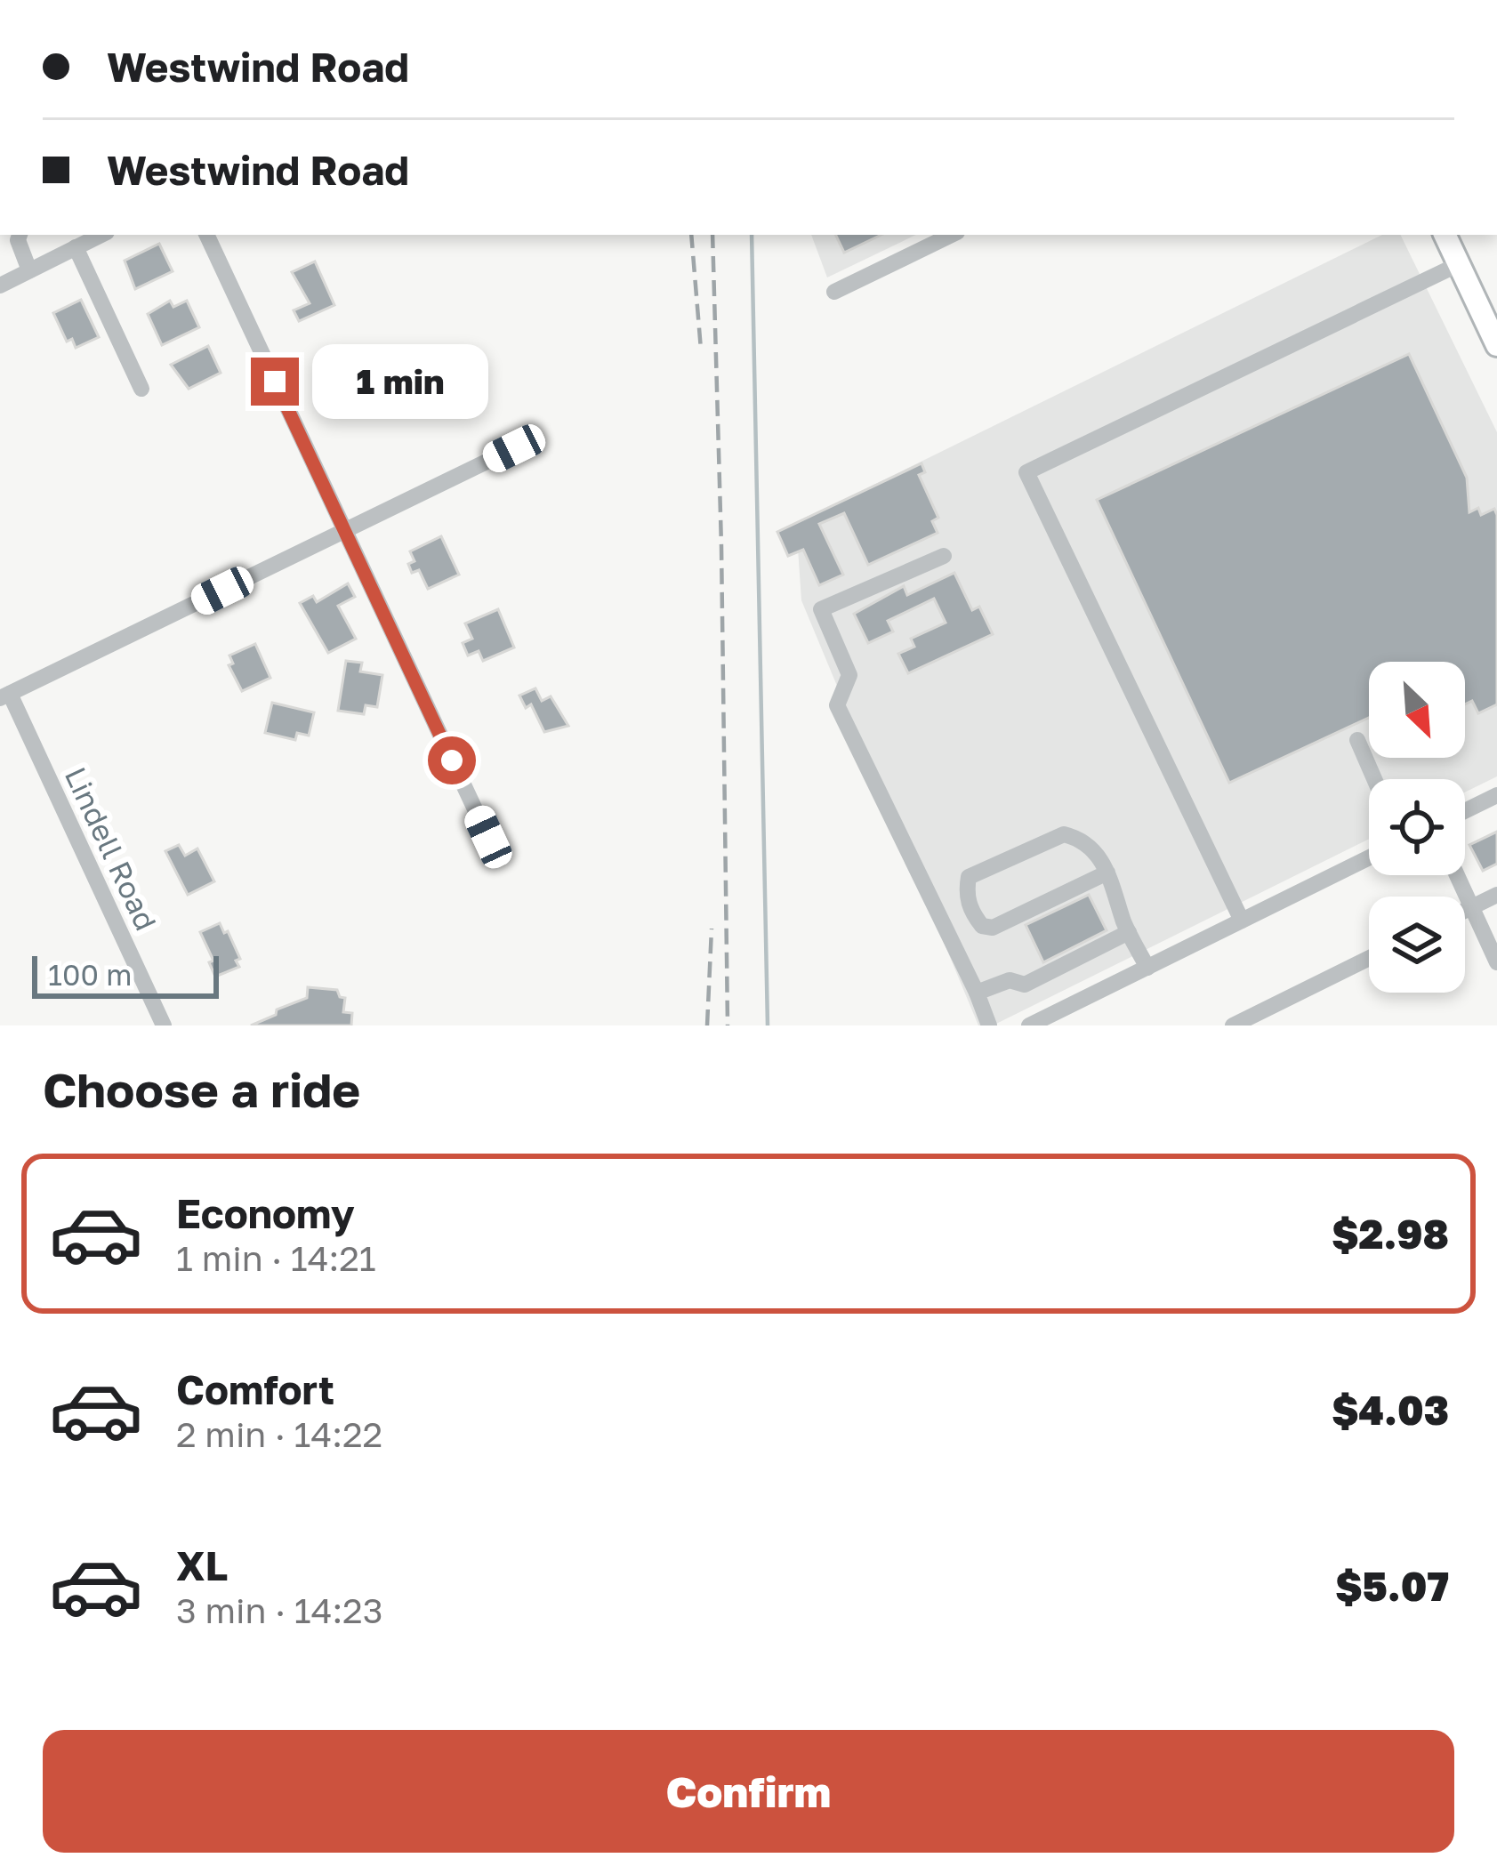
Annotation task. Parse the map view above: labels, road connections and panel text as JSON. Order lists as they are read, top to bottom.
{
  "streets": {
    "street": ["Lindell Road"]
  },
  "scale_bar": "100 m",
  "north": "bottom right",
  "page": {
    "banner": ["Westwind Road", "Westwind Road"],
    "bubble": "1 min",
    "scale": "100 m",
    "heading": "Choose a ride",
    "list": [
      {
        "name": "Economy",
        "note": "1 min · 14:21",
        "value": "$2.98"
      },
      {
        "name": "Comfort",
        "note": "2 min · 14:22",
        "value": "$4.03"
      },
      {
        "name": "XL",
        "note": "3 min · 14:23",
        "value": "$5.07"
      }
    ],
    "buttons": "Confirm"
  }
}
